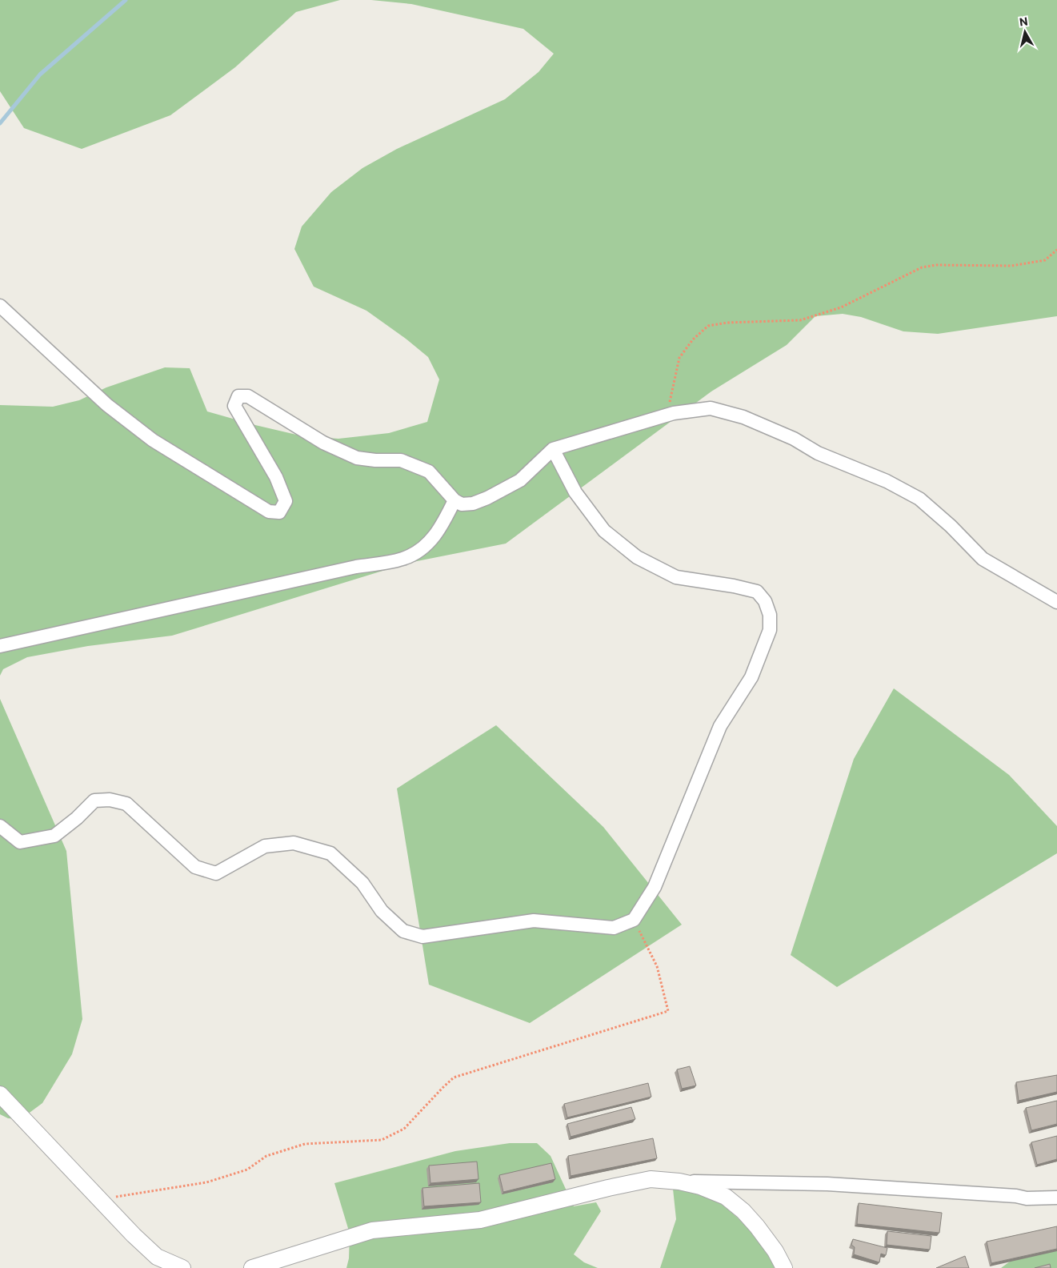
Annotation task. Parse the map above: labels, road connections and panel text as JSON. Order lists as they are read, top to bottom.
{
  "north": "top"
}
